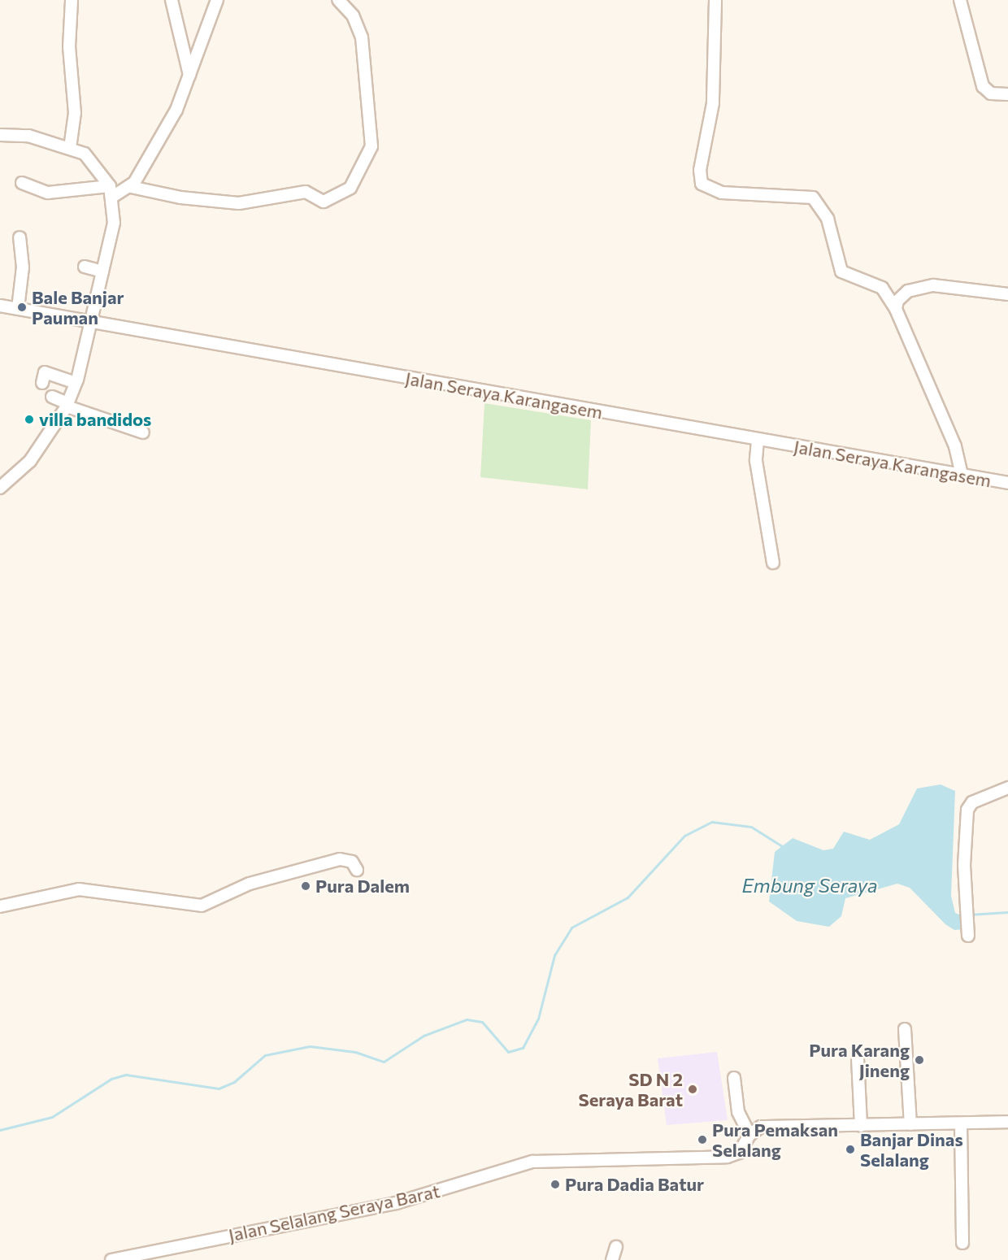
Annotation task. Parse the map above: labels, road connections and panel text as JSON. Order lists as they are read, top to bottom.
{
  "streets": {
    "street": ["Jalan Seraya Karangasem", "Jalan Selalang Seraya Barat"]
  },
  "water": ["Embung Seraya"],
  "places": [
    "Bale Banjar Pauman",
    "villa bandidos",
    "Pura Dalem",
    "Pura Karang Jineng",
    "SD N 2 Seraya Barat",
    "Pura Pemaksan Selalang",
    "Banjar Dinas Selalang",
    "Pura Dadia Batur"
  ]
}
